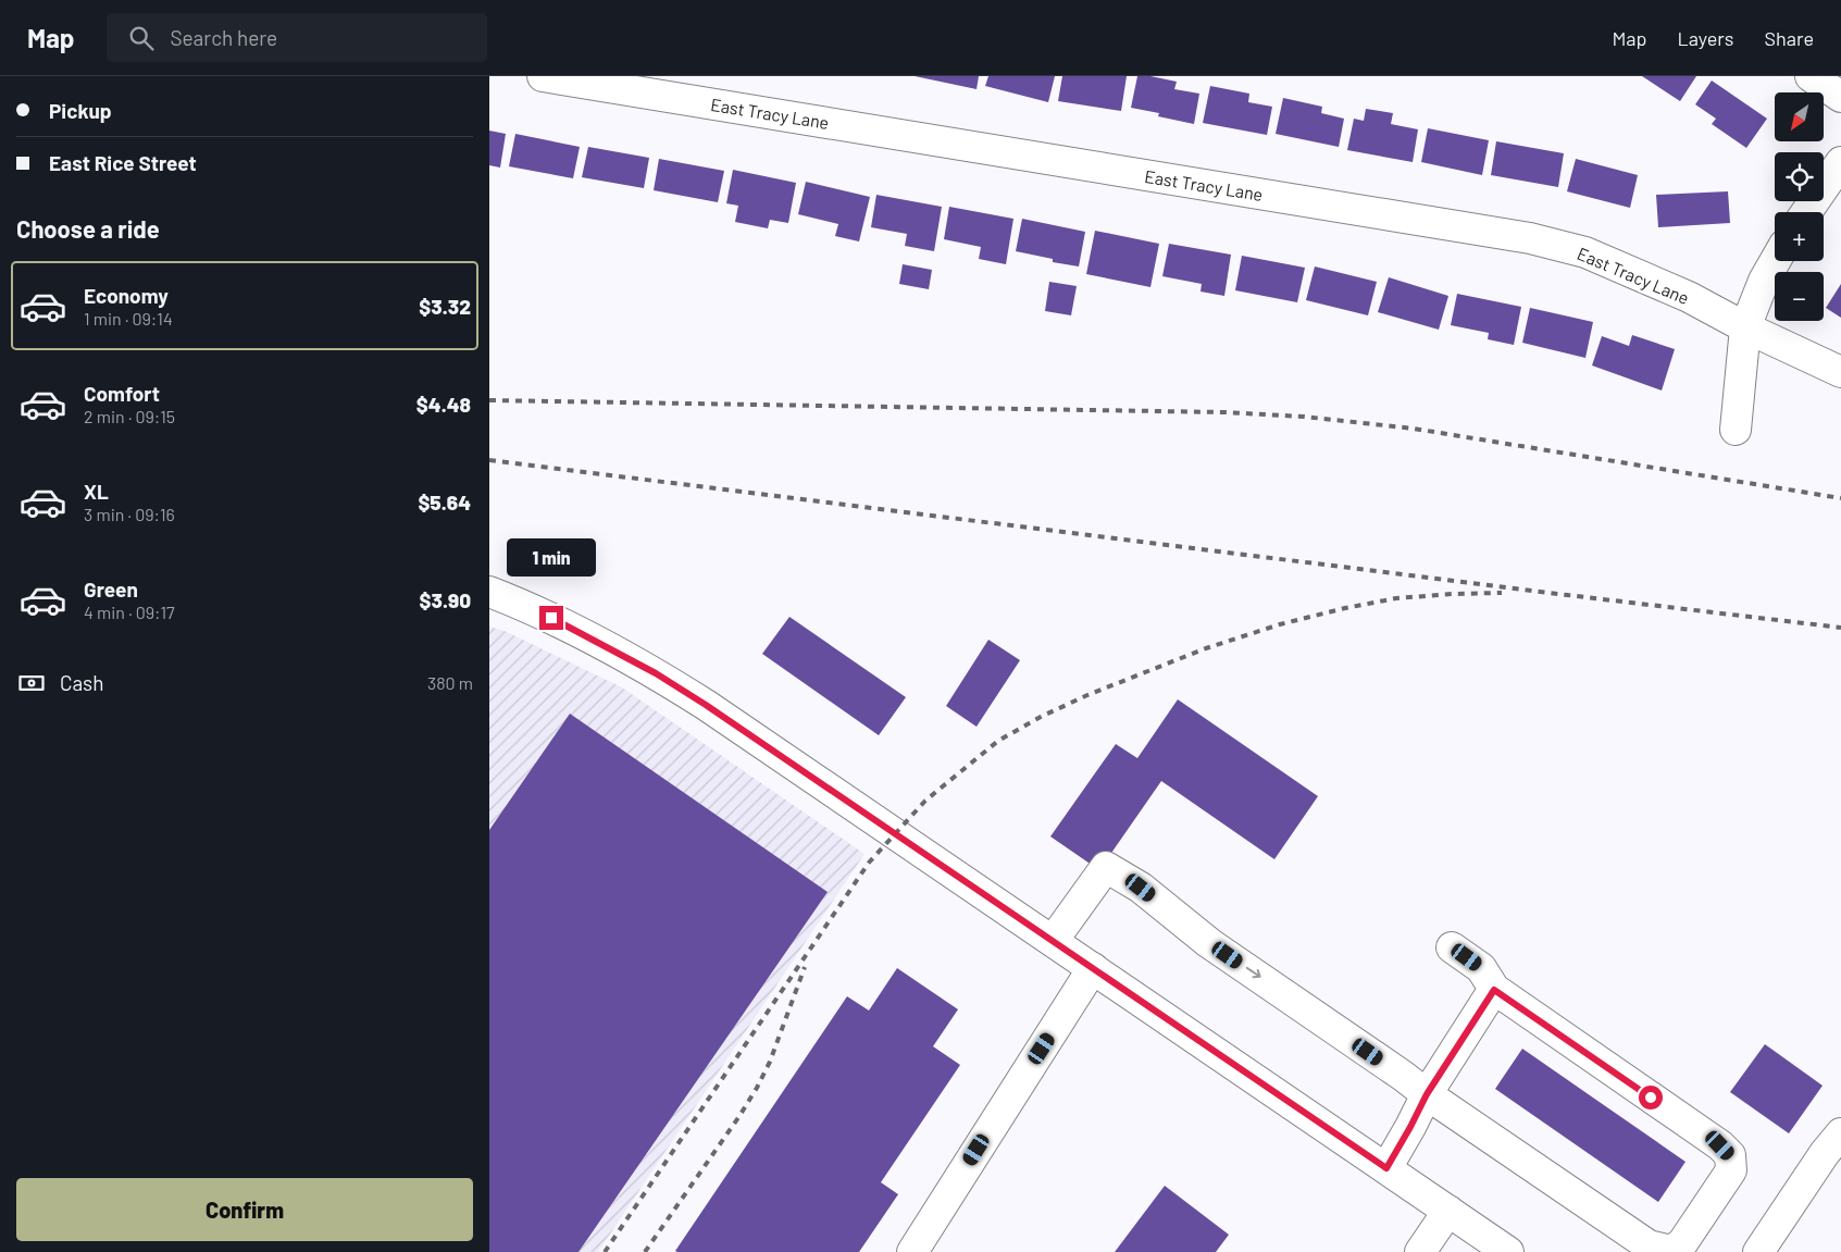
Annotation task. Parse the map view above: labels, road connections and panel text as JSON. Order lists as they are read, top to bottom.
{
  "streets": {
    "street": ["East Tracy Lane"]
  },
  "north": "bottom left",
  "page": {
    "header": "Map",
    "search": "Search here",
    "nav": ["Map", "Layers", "Share"],
    "banner": ["Pickup", "East Rice Street"],
    "map_buttons": ["+", "−"],
    "heading": "Choose a ride",
    "list": [
      {
        "name": "Economy",
        "note": "1 min · 09:14",
        "value": "$3.32"
      },
      {
        "name": "Comfort",
        "note": "2 min · 09:15",
        "value": "$4.48"
      },
      {
        "name": "XL",
        "note": "3 min · 09:16",
        "value": "$5.64"
      },
      {
        "name": "Green",
        "note": "4 min · 09:17",
        "value": "$3.90"
      }
    ],
    "bubble": "1 min",
    "pay": ["Cash", "380 m"],
    "buttons": "Confirm"
  }
}
